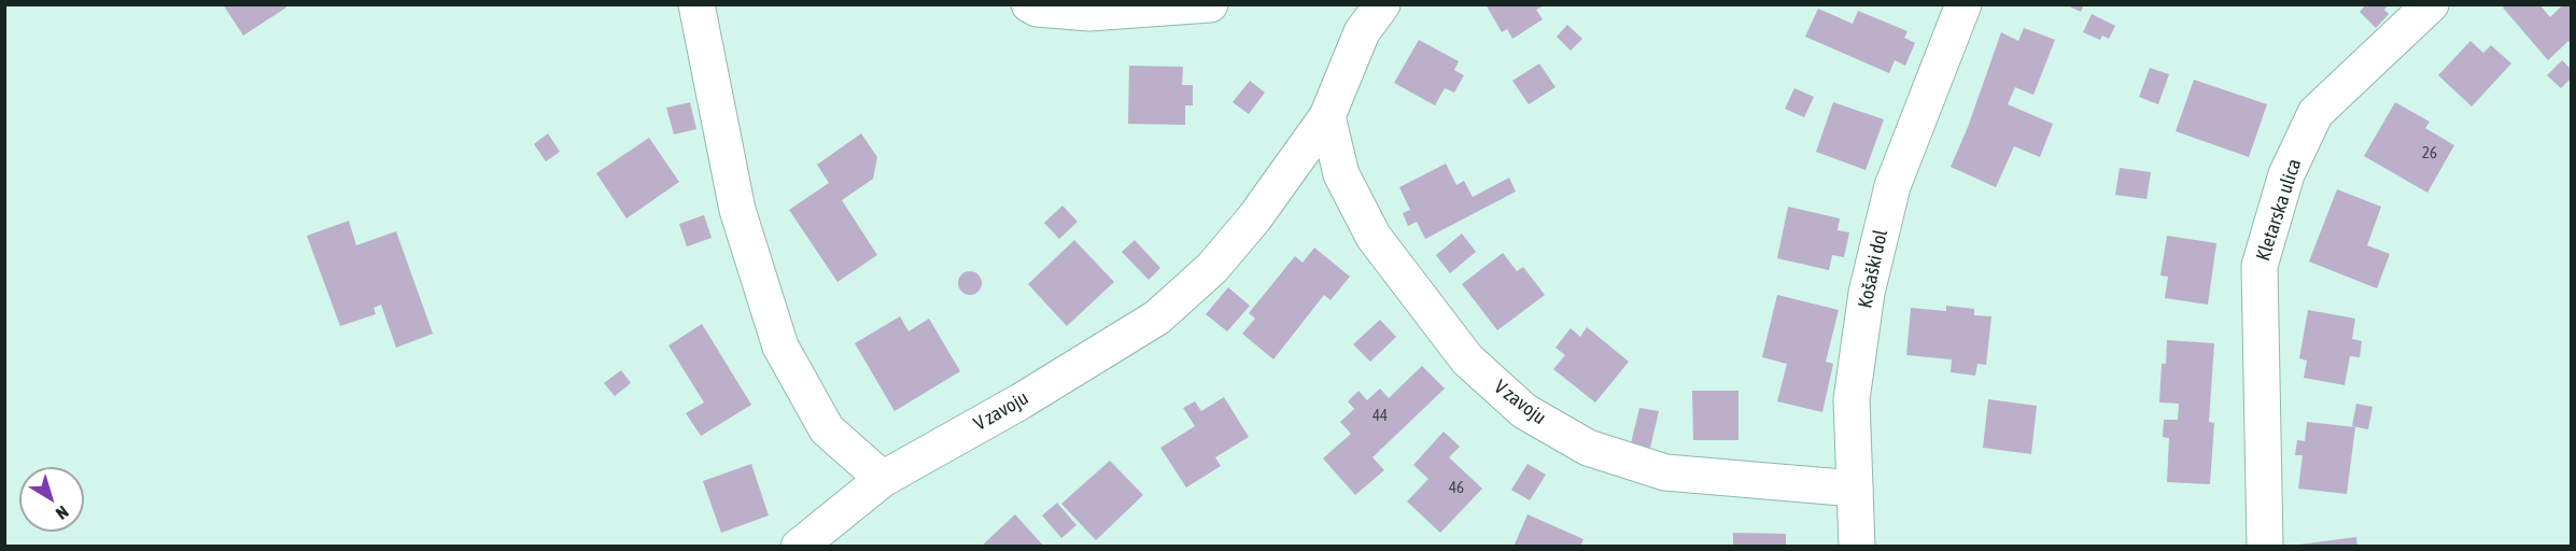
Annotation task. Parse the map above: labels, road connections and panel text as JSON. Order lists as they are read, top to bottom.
{
  "streets": {
    "street": ["Kletarska ulica", "Košaški dol", "V zavoju"]
  },
  "crossings": [
    ["Košaški dol", "V zavoju"]
  ],
  "house_numbers": ["26", "44", "46"],
  "north": "bottom right"
}
